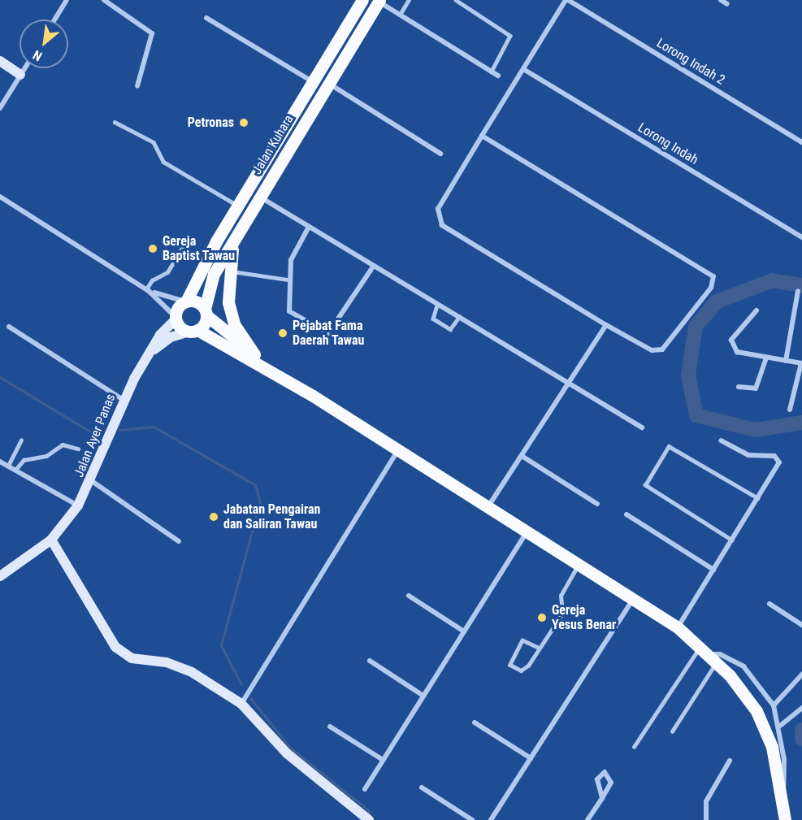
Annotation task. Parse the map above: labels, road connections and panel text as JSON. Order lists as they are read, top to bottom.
{
  "streets": {
    "main road": ["Jalan Kuhara"],
    "street": ["Lorong Indah 2", "Lorong Indah", "Jalan Ayer Panas"]
  },
  "crossings": [
    ["Jalan Kuhara", "Jalan Ayer Panas"]
  ],
  "places": [
    "Petronas",
    "Gereja Baptist Tawau",
    "Pejabat Fama Daerah Tawau",
    "Jabatan Pengairan dan Saliran Tawau",
    "Gereja Yesus Benar"
  ],
  "north": "bottom left"
}
